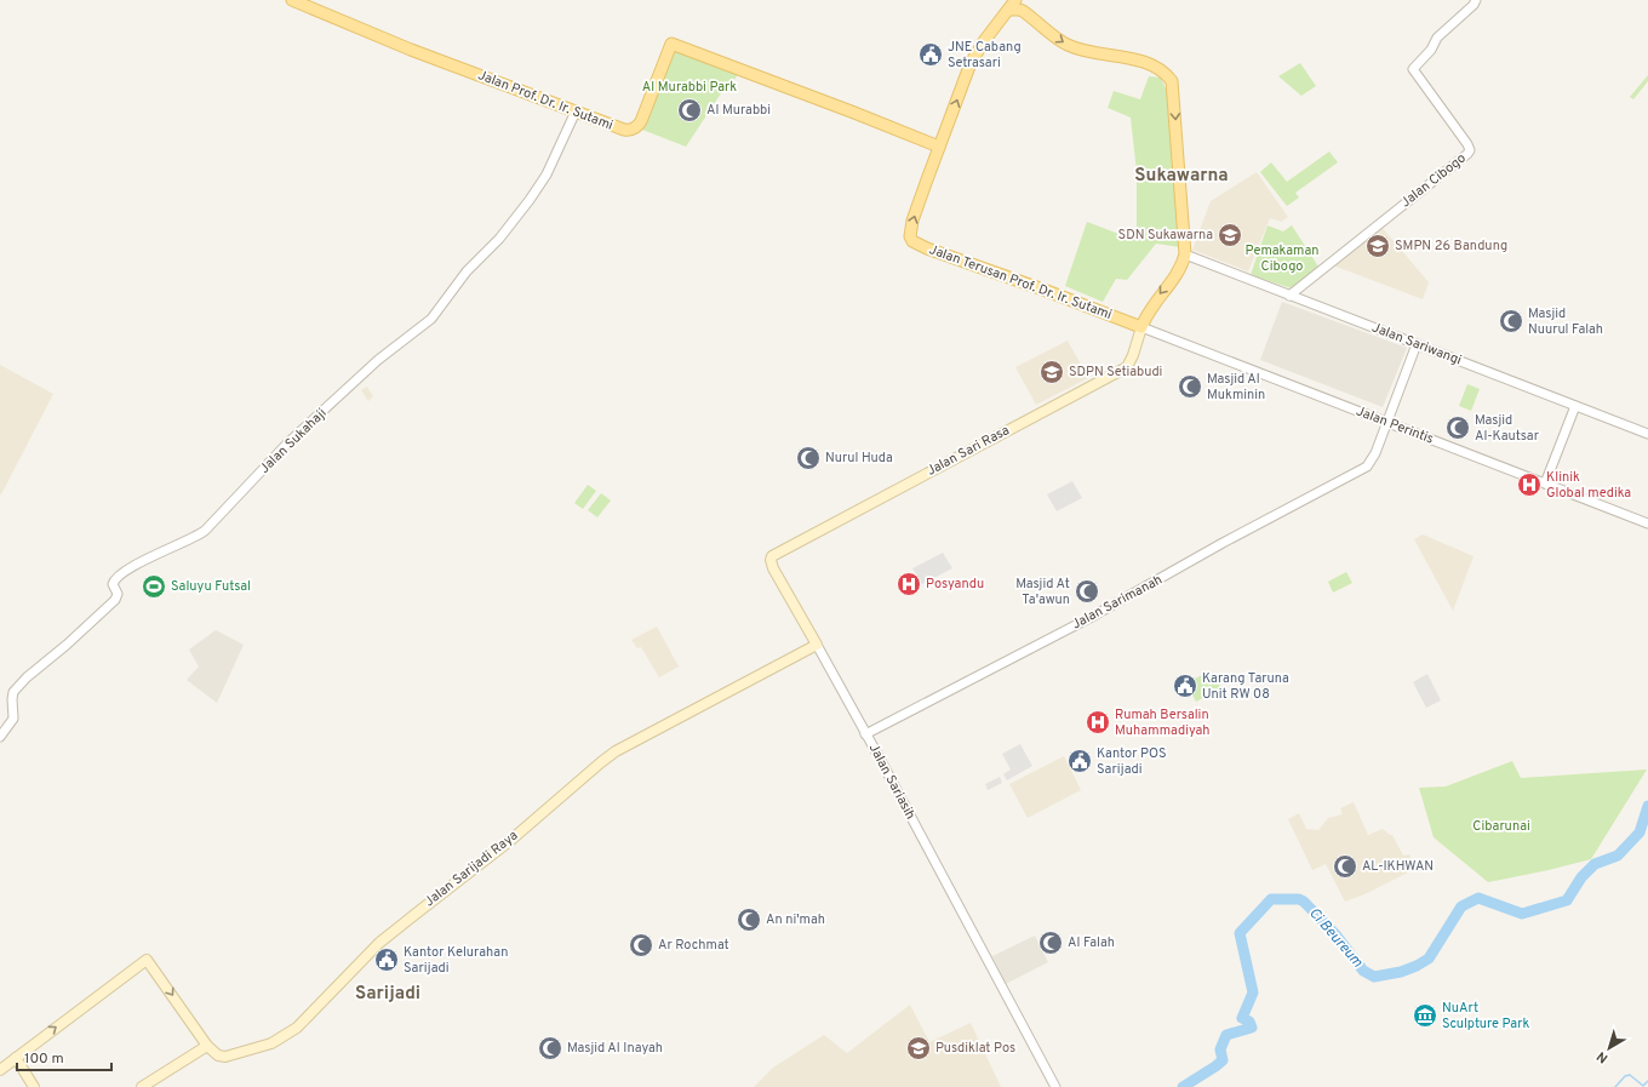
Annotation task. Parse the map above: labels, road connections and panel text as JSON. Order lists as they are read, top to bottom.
{
  "streets": {
    "main road": [
      "Jalan Prof. Dr. Ir. Sutami",
      "Jalan Terusan Prof. Dr. Ir. Sutami",
      "Jalan Sari Rasa",
      "Jalan Sariasih",
      "Jalan Sarijadi Raya"
    ],
    "street": [
      "Jalan Cibogo",
      "Jalan Sariwangi",
      "Jalan Perintis",
      "Jalan Sukahaji",
      "Jalan Sarimanah"
    ]
  },
  "crossings": [
    ["Jalan Prof. Dr. Ir. Sutami", "Jalan Terusan Prof. Dr. Ir. Sutami"],
    ["Jalan Prof. Dr. Ir. Sutami", "Jalan Sukahaji"],
    ["Jalan Cibogo", "Jalan Sariwangi"],
    ["Jalan Terusan Prof. Dr. Ir. Sutami", "Jalan Perintis"],
    ["Jalan Terusan Prof. Dr. Ir. Sutami", "Jalan Sari Rasa"],
    ["Jalan Perintis", "Jalan Sari Rasa"],
    ["Jalan Perintis", "Jalan Sarimanah"],
    ["Jalan Sari Rasa", "Jalan Sariasih"],
    ["Jalan Sarimanah", "Jalan Sariasih"],
    ["Jalan Sariasih", "Jalan Sarijadi Raya"]
  ],
  "districts": ["Sukawarna", "Sarijadi"],
  "water": ["Ci Beureum"],
  "parks": ["Al Murabbi Park", "Pemakaman Cibogo", "Cibarunai"],
  "places": {
    "public building": [
      "JNE Cabang Setrasari",
      "Karang Taruna Unit RW 08",
      "Kantor POS Sarijadi",
      "Kantor Kelurahan Sarijadi"
    ],
    "mosque": [
      "Al Murabbi",
      "Masjid Nuurul Falah",
      "Masjid Al Mukminin",
      "Masjid Al-Kautsar",
      "Nurul Huda",
      "Masjid At Ta'awun",
      "AL-IKHWAN",
      "An ni'mah",
      "Al Falah",
      "Ar Rochmat",
      "Masjid Al Inayah"
    ],
    "school or university": [
      "SDN Sukawarna",
      "SMPN 26 Bandung",
      "SDPN Setiabudi",
      "Pusdiklat Pos"
    ],
    "hospital": ["Klinik Global medika", "Posyandu", "Rumah Bersalin Muhammadiyah"],
    "sports": ["Saluyu Futsal"],
    "museum": ["NuArt Sculpture Park"]
  },
  "scale_bar": "100 m",
  "north": "bottom left"
}
